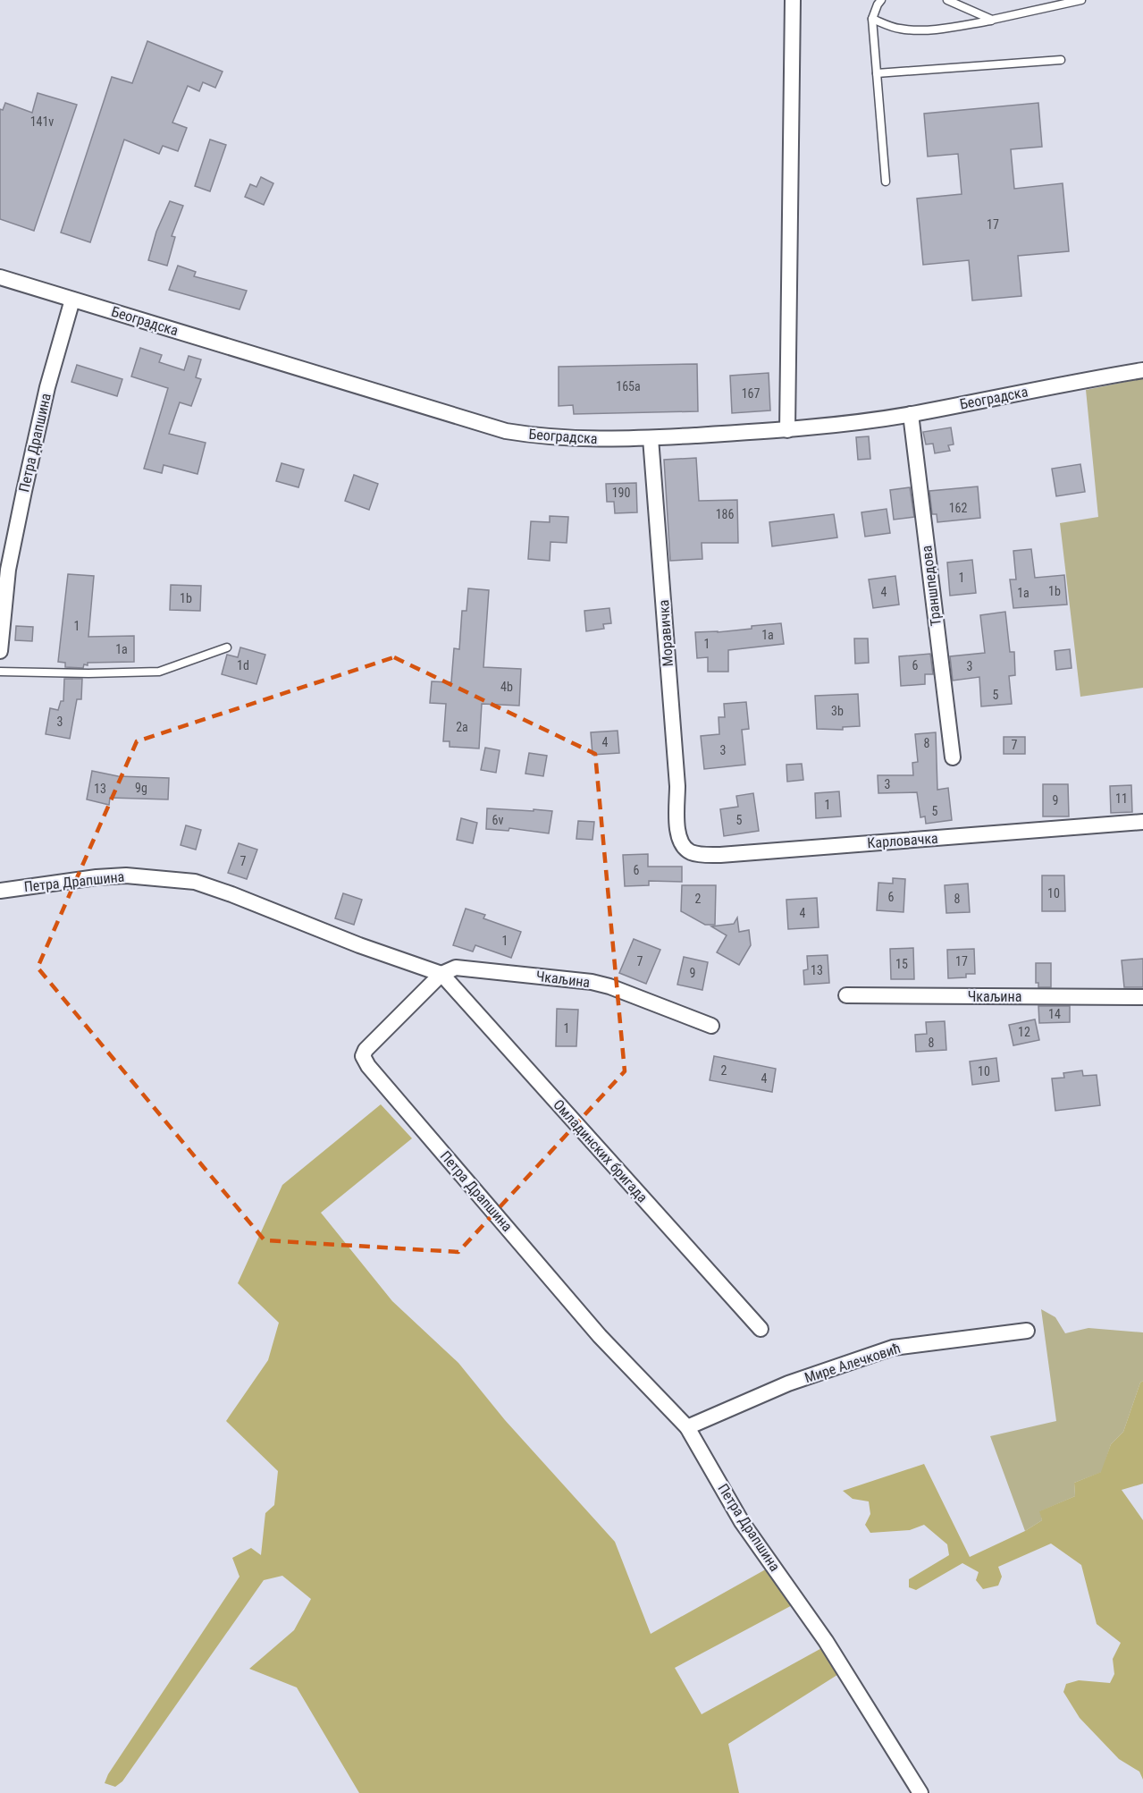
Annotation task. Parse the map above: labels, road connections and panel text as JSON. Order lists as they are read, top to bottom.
{
  "streets": {
    "street": [
      "Београдска",
      "Петра Драпшина",
      "Траншпедова",
      "Моравичка",
      "Карловачка",
      "Чкаљина",
      "Омладинских бригада",
      "Мире Алечковић"
    ]
  },
  "crossings": [
    ["Београдска", "Петра Драпшина"],
    ["Београдска", "Траншпедова"],
    ["Београдска", "Моравичка"],
    ["Петра Драпшина", "Чкаљина"],
    ["Петра Драпшина", "Омладинских бригада"],
    ["Петра Драпшина", "Мире Алечковић"],
    ["Моравичка", "Карловачка"],
    ["Чкаљина", "Омладинских бригада"]
  ],
  "house_numbers": [
    "141v",
    "17",
    "165a",
    "167",
    "190",
    "162",
    "186",
    "1",
    "1b",
    "4",
    "1a",
    "1b",
    "1",
    "1a",
    "1",
    "1a",
    "1d",
    "6",
    "3",
    "4b",
    "5",
    "3b",
    "3",
    "2a",
    "4",
    "8",
    "7",
    "3",
    "3",
    "9g",
    "13",
    "11",
    "9",
    "1",
    "5",
    "6v",
    "5",
    "7",
    "6",
    "10",
    "6",
    "2",
    "8",
    "4",
    "1",
    "7",
    "17",
    "15",
    "13",
    "9",
    "14",
    "1",
    "12",
    "8",
    "2",
    "10",
    "4"
  ]
}
